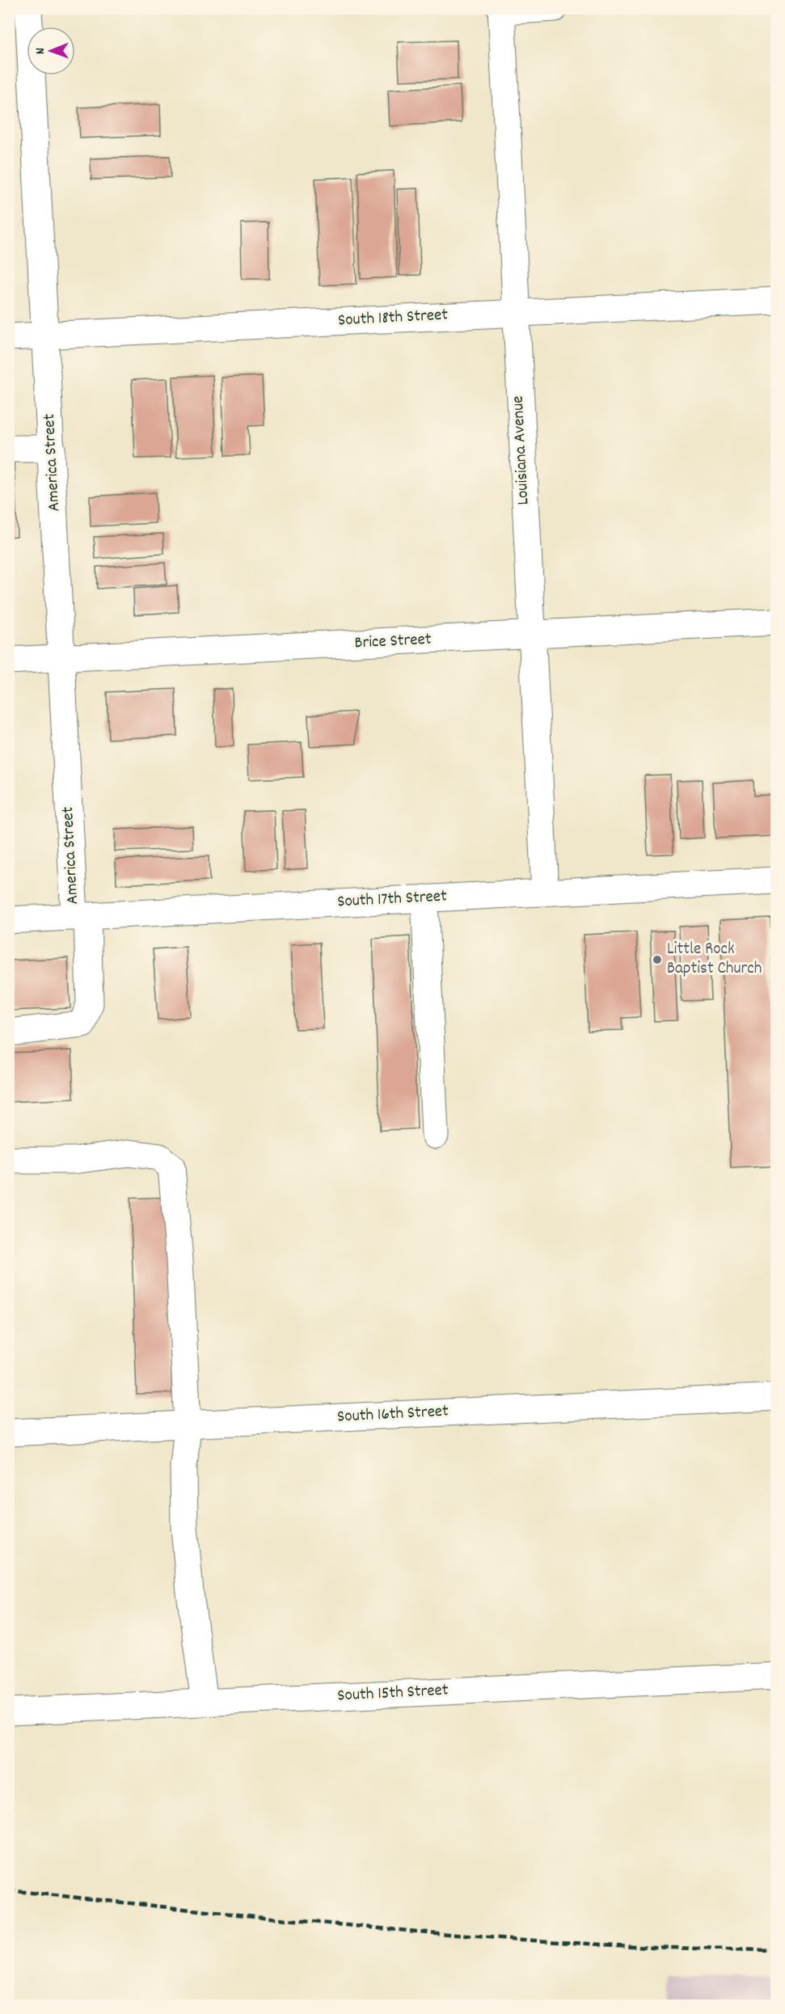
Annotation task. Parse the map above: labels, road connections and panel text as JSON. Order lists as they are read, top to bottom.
{
  "streets": {
    "street": [
      "South 18th Street",
      "Louisiana Avenue",
      "America Street",
      "Brice Street",
      "South 17th Street",
      "South 16th Street",
      "South 15th Street"
    ]
  },
  "crossings": [
    ["South 18th Street", "Louisiana Avenue"],
    ["South 18th Street", "America Street"],
    ["Louisiana Avenue", "Brice Street"],
    ["Louisiana Avenue", "South 17th Street"],
    ["America Street", "Brice Street"],
    ["America Street", "South 17th Street"]
  ],
  "places": ["Little Rock Baptist Church"],
  "north": "left"
}
